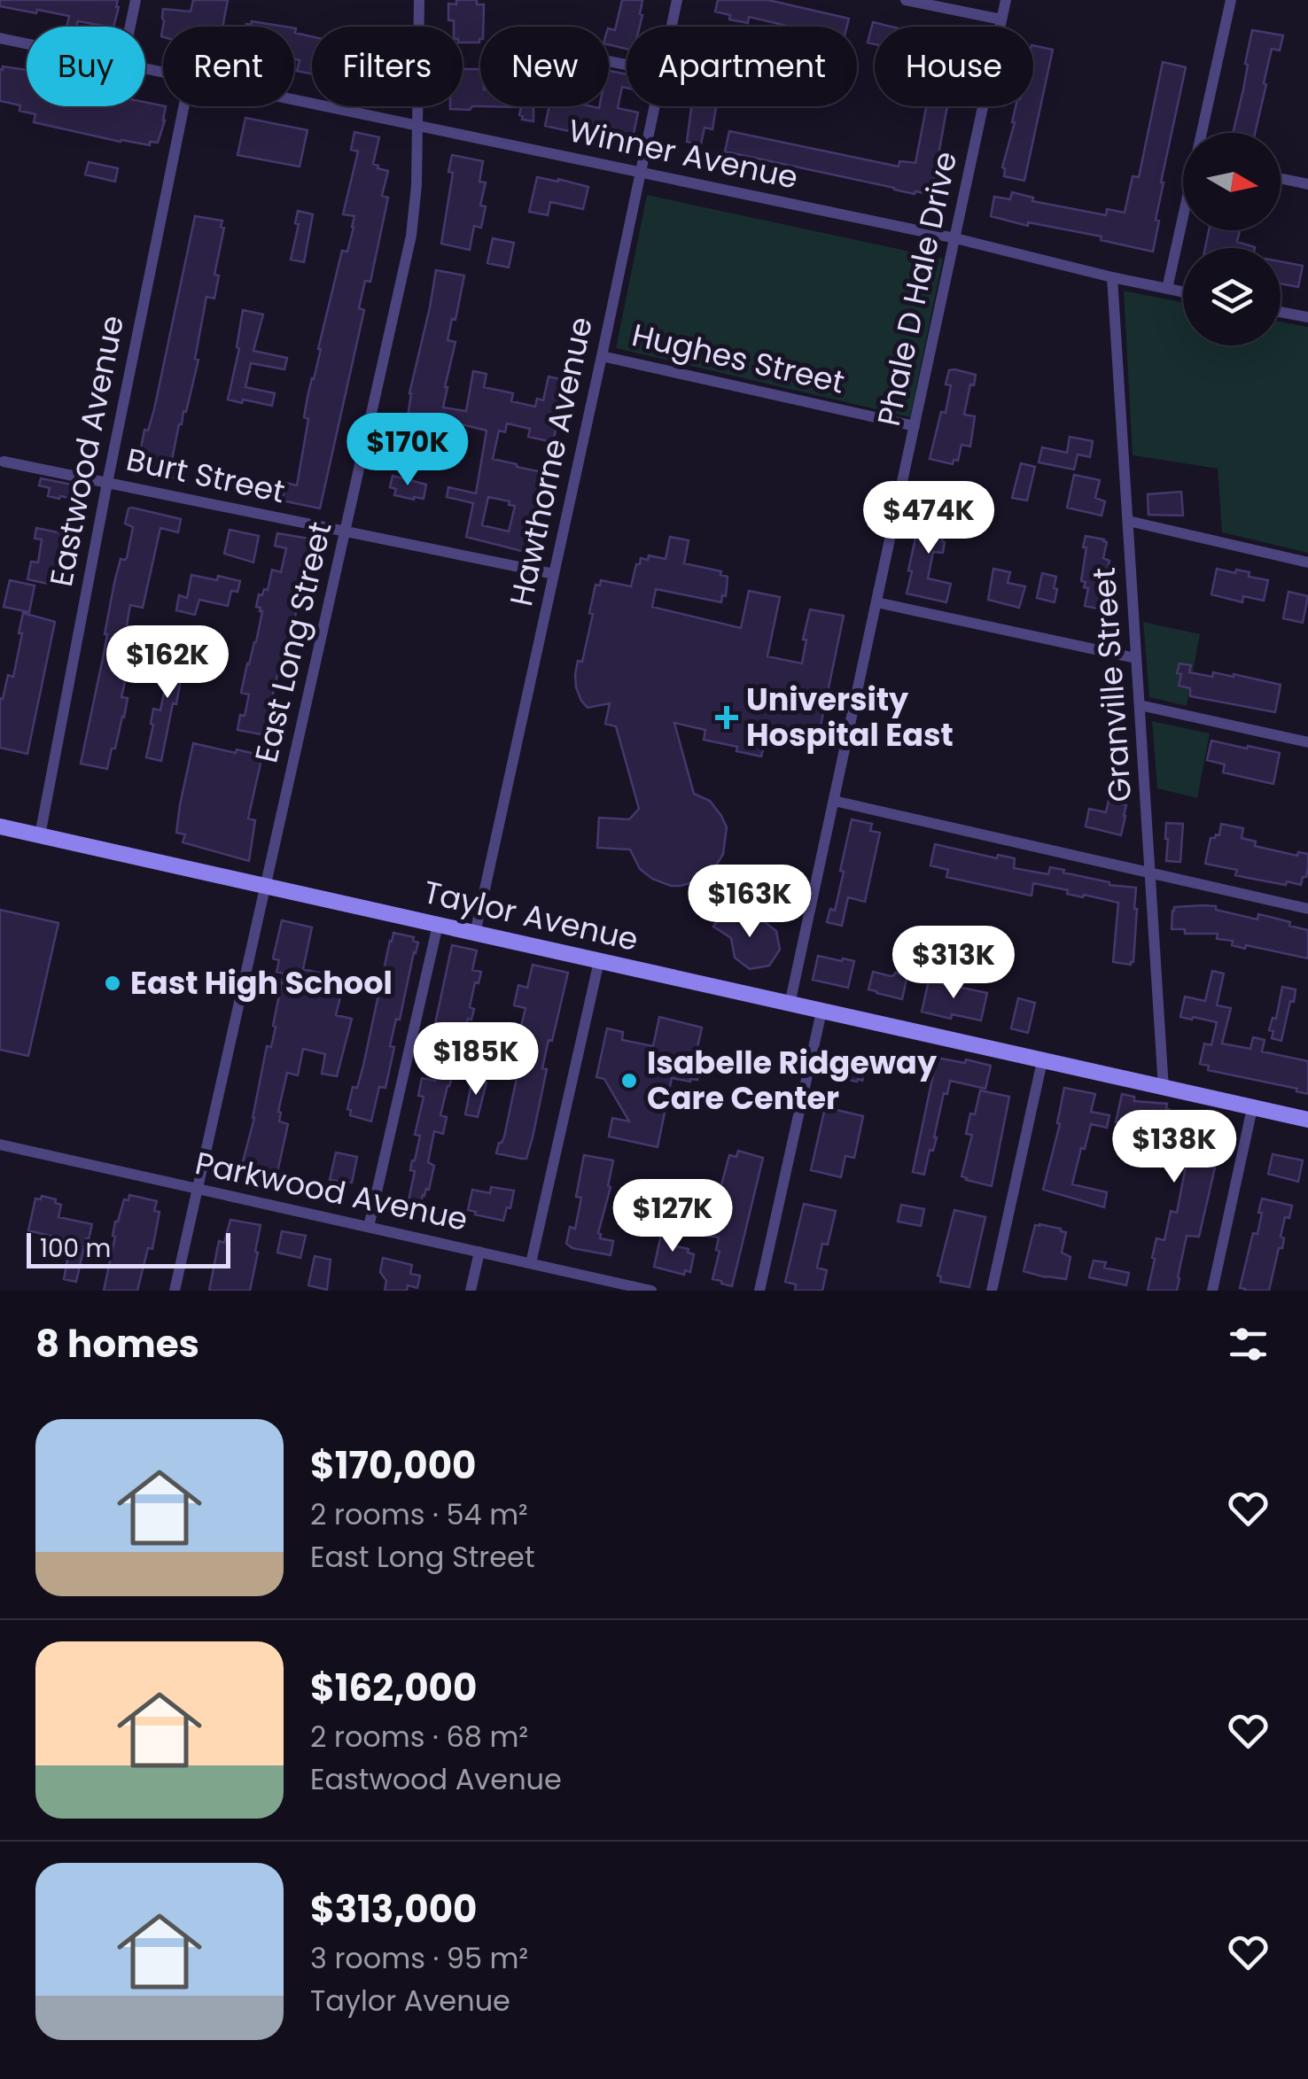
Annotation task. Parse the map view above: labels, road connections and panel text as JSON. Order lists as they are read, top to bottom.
{
  "streets": {
    "main road": ["Taylor Avenue"],
    "street": [
      "Winner Avenue",
      "Phale D Hale Drive",
      "Hughes Street",
      "Eastwood Avenue",
      "Hawthorne Avenue",
      "Burt Street",
      "East Long Street",
      "Granville Street",
      "Parkwood Avenue"
    ]
  },
  "crossings": [
    ["Winner Avenue", "Phale D Hale Drive"],
    ["Winner Avenue", "Hawthorne Avenue"],
    ["Winner Avenue", "East Long Street"],
    ["Winner Avenue", "Granville Street"],
    ["Phale D Hale Drive", "Hughes Street"],
    ["Phale D Hale Drive", "Taylor Avenue"],
    ["Hughes Street", "Hawthorne Avenue"],
    ["Eastwood Avenue", "Burt Street"],
    ["Eastwood Avenue", "Taylor Avenue"],
    ["Hawthorne Avenue", "Burt Street"],
    ["Hawthorne Avenue", "Taylor Avenue"],
    ["Burt Street", "East Long Street"],
    ["East Long Street", "Taylor Avenue"],
    ["East Long Street", "Parkwood Avenue"],
    ["Granville Street", "Taylor Avenue"]
  ],
  "places": {
    "health": ["University Hospital East"],
    "other": ["East High School", "Isabelle Ridgeway Care Center"]
  },
  "scale_bar": "100 m",
  "north": "right",
  "page": {
    "chip": [
      "Buy",
      "Rent",
      "Filters",
      "New",
      "Apartment",
      "House"
    ],
    "price": [
      "$170K",
      "$474K",
      "$162K",
      "$163K",
      "$313K",
      "$185K",
      "$138K",
      "$127K"
    ],
    "scale": "100 m",
    "heading": "8 homes",
    "list": [
      {
        "name": "$170,000",
        "note": "2 rooms · 54 m² · East Long Street"
      },
      {
        "name": "$162,000",
        "note": "2 rooms · 68 m² · Eastwood Avenue"
      },
      {
        "name": "$313,000",
        "note": "3 rooms · 95 m² · Taylor Avenue"
      }
    ]
  }
}
